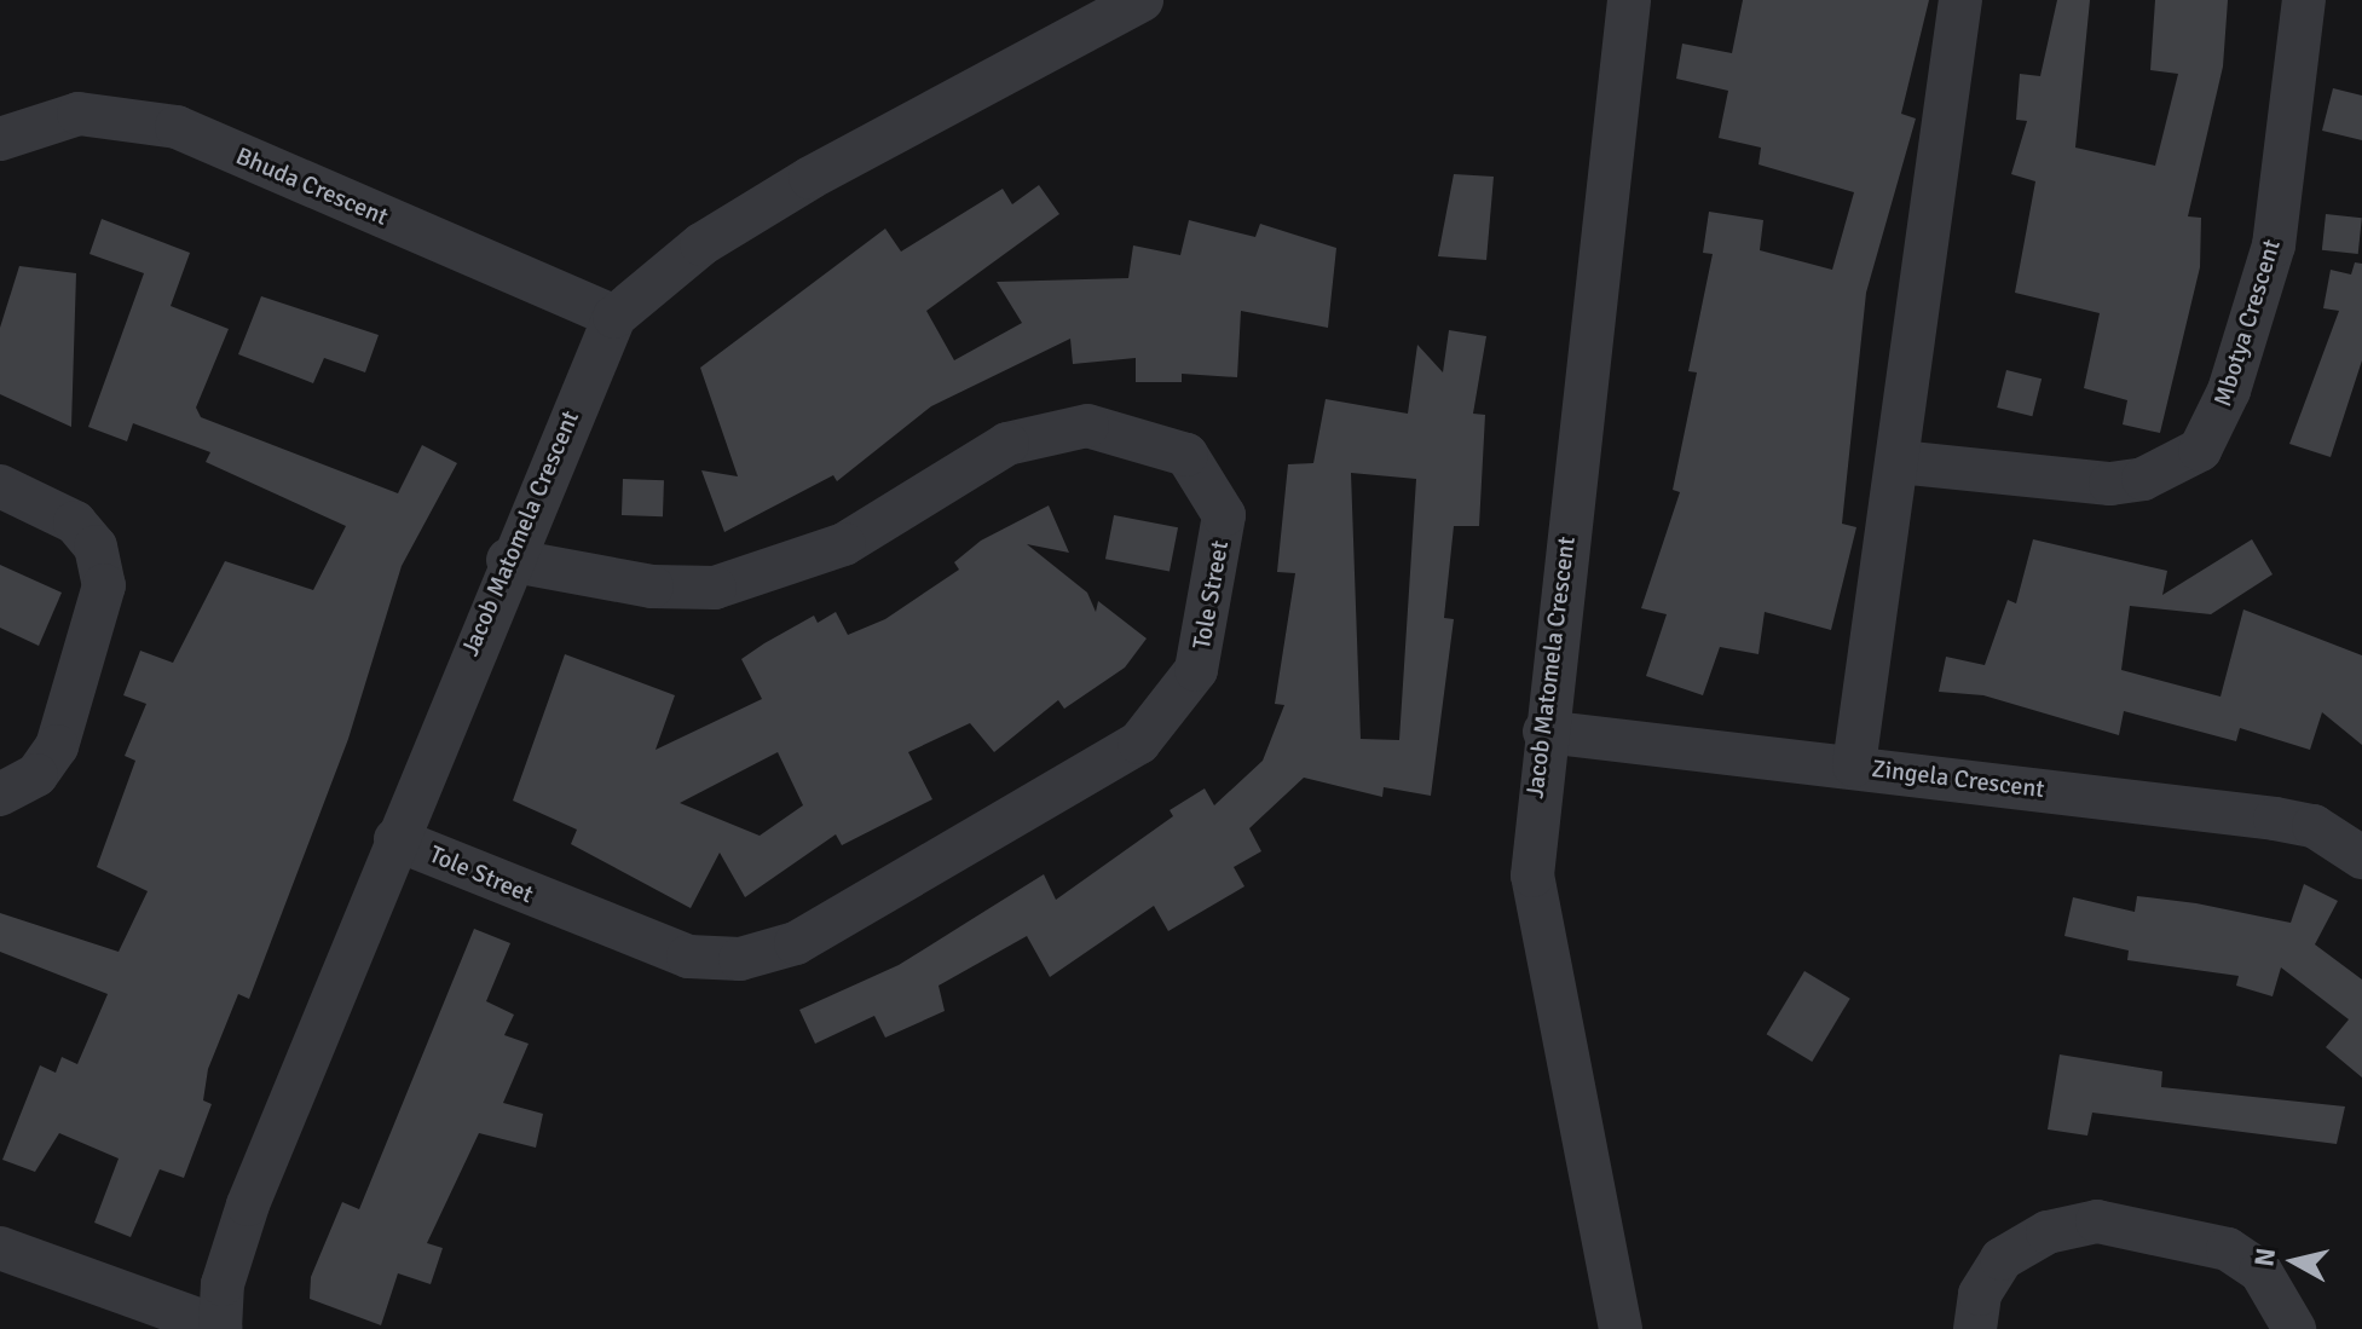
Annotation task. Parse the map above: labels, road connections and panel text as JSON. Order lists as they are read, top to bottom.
{
  "streets": {
    "street": [
      "Bhuda Crescent",
      "Mbotya Crescent",
      "Jacob Matomela Crescent",
      "Tole Street",
      "Zingela Crescent"
    ]
  },
  "crossings": [
    ["Bhuda Crescent", "Jacob Matomela Crescent"],
    ["Jacob Matomela Crescent", "Tole Street"],
    ["Jacob Matomela Crescent", "Zingela Crescent"]
  ],
  "north": "left"
}
